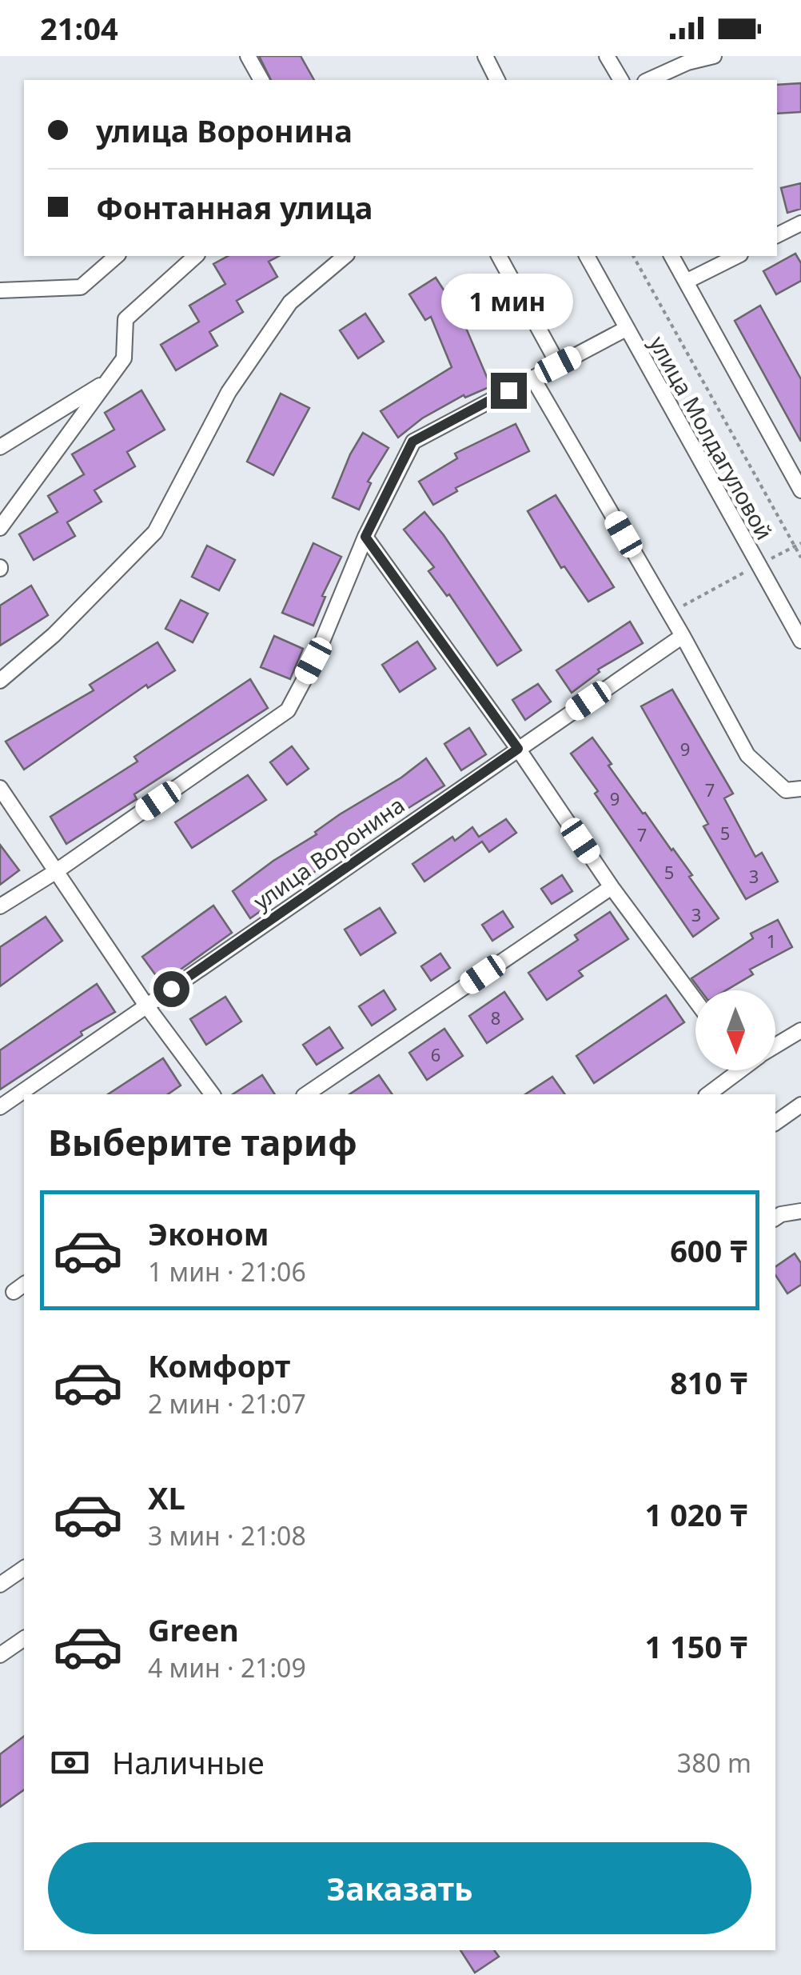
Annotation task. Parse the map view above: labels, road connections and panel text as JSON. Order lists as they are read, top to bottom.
{
  "streets": {
    "street": ["улица Молдагуловой", "улица Воронина"]
  },
  "house_numbers": [
    "9",
    "7",
    "9",
    "5",
    "7",
    "5",
    "3",
    "3",
    "1",
    "8",
    "6"
  ],
  "north": "bottom",
  "page": {
    "status": "21:04",
    "banner": ["улица Воронина", "Фонтанная улица"],
    "bubble": "1 мин",
    "heading": "Выберите тариф",
    "list": [
      {
        "name": "Эконом",
        "note": "1 мин · 21:06",
        "value": "600 ₸"
      },
      {
        "name": "Комфорт",
        "note": "2 мин · 21:07",
        "value": "810 ₸"
      },
      {
        "name": "XL",
        "note": "3 мин · 21:08",
        "value": "1 020 ₸"
      },
      {
        "name": "Green",
        "note": "4 мин · 21:09",
        "value": "1 150 ₸"
      }
    ],
    "pay": ["Наличные", "380 m"],
    "buttons": "Заказать"
  }
}
